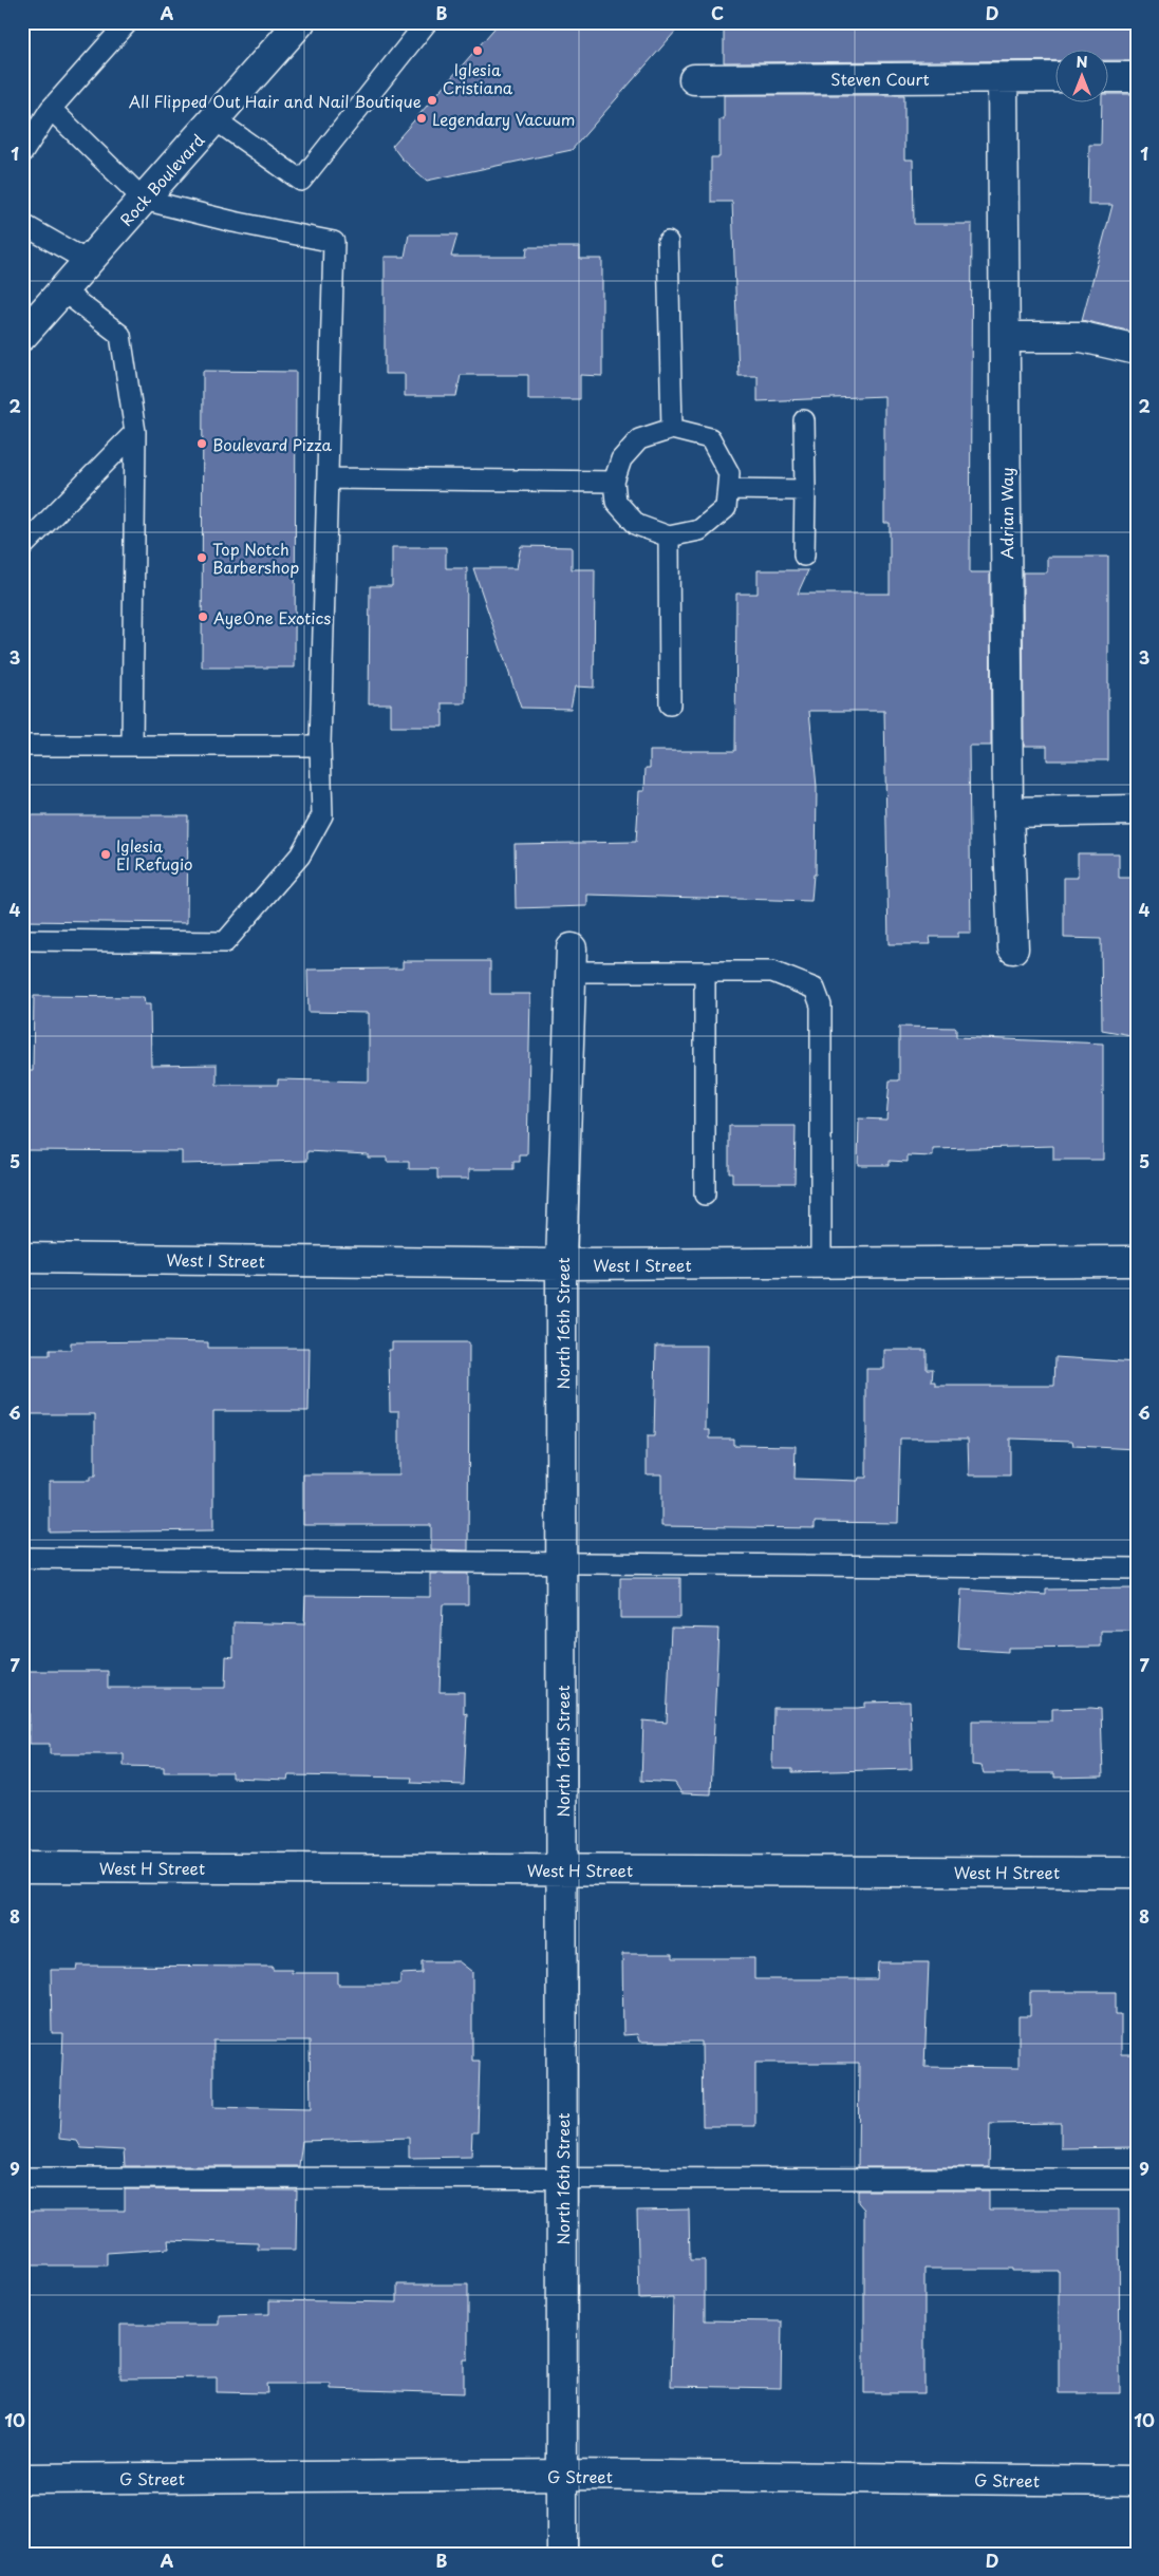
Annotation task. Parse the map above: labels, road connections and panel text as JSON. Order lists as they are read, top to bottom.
{
  "streets": {
    "street": [
      "Steven Court",
      "Rock Boulevard",
      "Adrian Way",
      "West I Street",
      "North 16th Street",
      "West H Street",
      "G Street"
    ]
  },
  "crossings": [
    ["Steven Court", "Adrian Way"],
    ["West I Street", "North 16th Street"],
    ["North 16th Street", "West H Street"],
    ["North 16th Street", "G Street"]
  ],
  "places": [
    "Iglesia Cristiana",
    "All Flipped Out Hair and Nail Boutique",
    "Legendary Vacuum",
    "Boulevard Pizza",
    "Top Notch Barbershop",
    "AyeOne Exotics",
    "Iglesia El Refugio"
  ],
  "north": "top",
  "grid": {
    "columns": [
      "A",
      "B",
      "C",
      "D"
    ],
    "rows": [
      "1",
      "2",
      "3",
      "4",
      "5",
      "6",
      "7",
      "8",
      "9",
      "10"
    ]
  }
}
